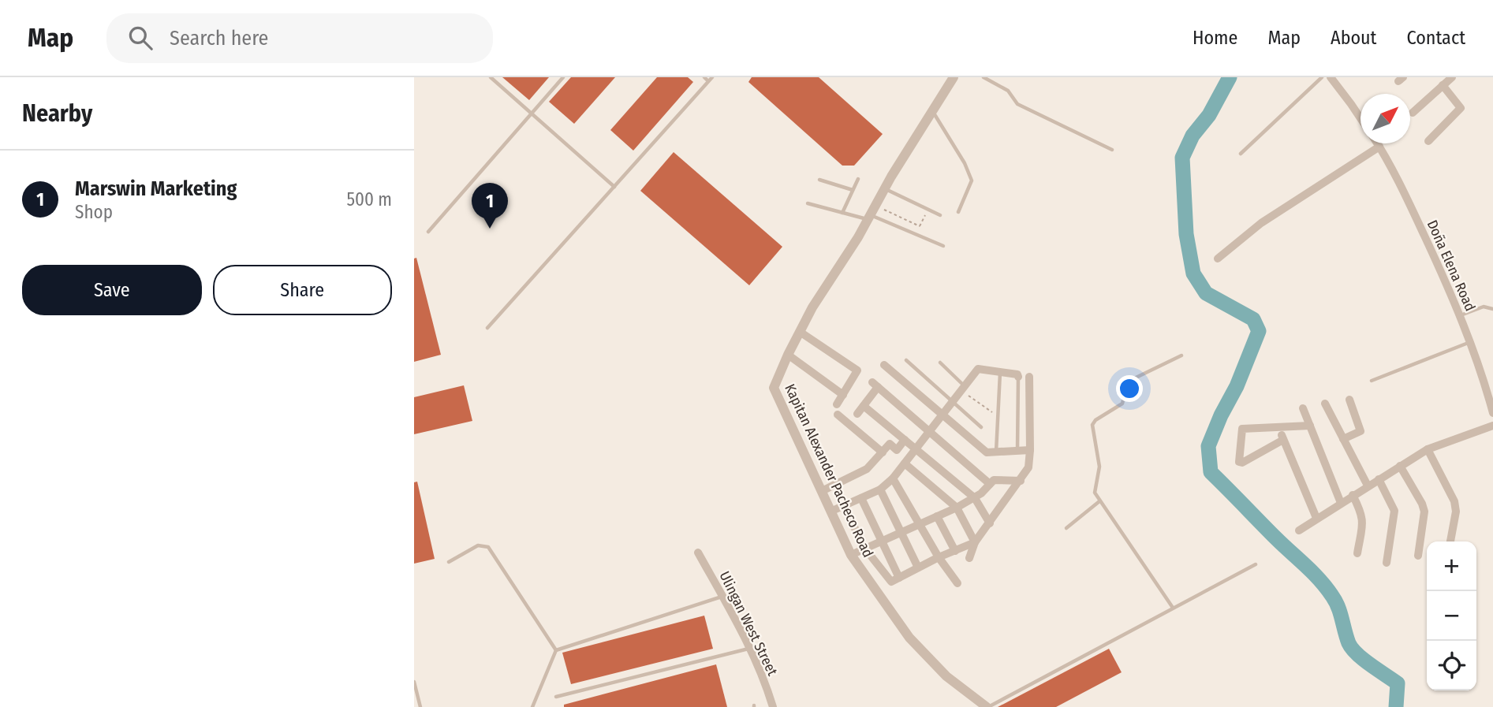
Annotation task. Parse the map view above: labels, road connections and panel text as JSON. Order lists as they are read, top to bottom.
{
  "streets": {
    "street": ["Doña Elena Road", "Kapitan Alexander Pacheco Road", "Ulingan West Street"]
  },
  "north": "top right",
  "page": {
    "header": "Map",
    "search": "Search here",
    "nav": [
      "Home",
      "Map",
      "About",
      "Contact"
    ],
    "heading": "Nearby",
    "list": [
      {
        "mark": "1",
        "name": "Marswin Marketing",
        "note": "Shop",
        "value": "500 m"
      }
    ],
    "pins": "1",
    "buttons": ["Save", "Share"],
    "map_buttons": ["+", "−"]
  }
}
